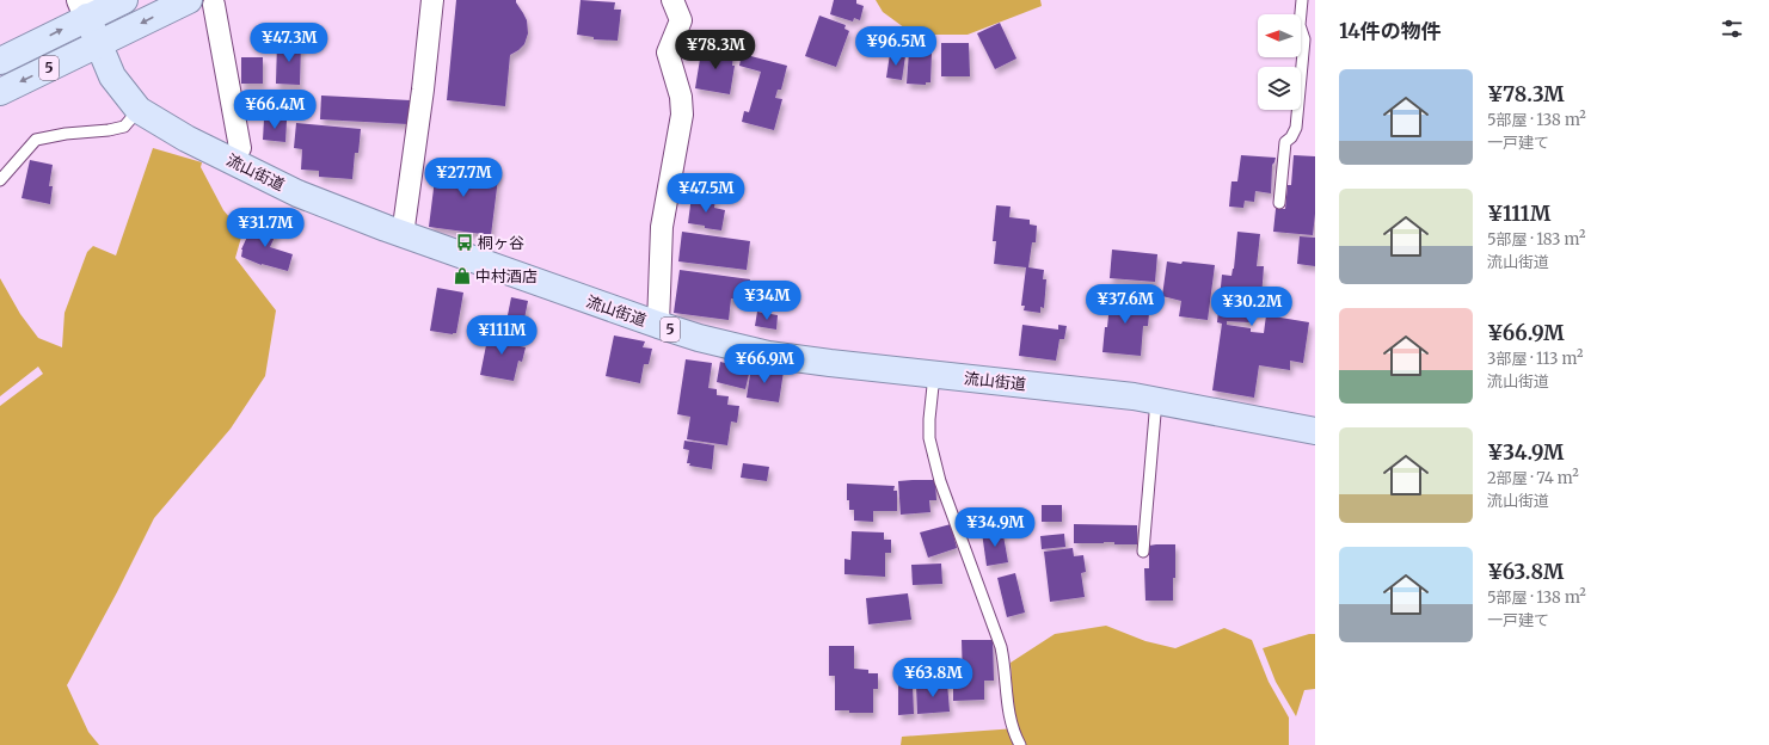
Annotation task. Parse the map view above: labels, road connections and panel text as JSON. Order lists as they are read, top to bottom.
{
  "streets": {
    "main road": ["5", "流山街道"]
  },
  "crossings": [
    ["5", "流山街道"]
  ],
  "places": {
    "bus stop": ["桐ヶ谷"],
    "shop": ["中村酒店"]
  },
  "north": "left",
  "page": {
    "heading": "14件の物件",
    "price": [
      "¥47.3M",
      "¥96.5M",
      "¥78.3M",
      "¥66.4M",
      "¥27.7M",
      "¥47.5M",
      "¥31.7M",
      "¥34M",
      "¥37.6M",
      "¥30.2M",
      "¥111M",
      "¥66.9M",
      "¥34.9M",
      "¥63.8M"
    ],
    "list": [
      {
        "name": "¥78.3M",
        "note": "5部屋 · 138 m² · 一戸建て"
      },
      {
        "name": "¥111M",
        "note": "5部屋 · 183 m² · 流山街道"
      },
      {
        "name": "¥66.9M",
        "note": "3部屋 · 113 m² · 流山街道"
      },
      {
        "name": "¥34.9M",
        "note": "2部屋 · 74 m² · 流山街道"
      },
      {
        "name": "¥63.8M",
        "note": "5部屋 · 138 m² · 一戸建て"
      }
    ]
  }
}
